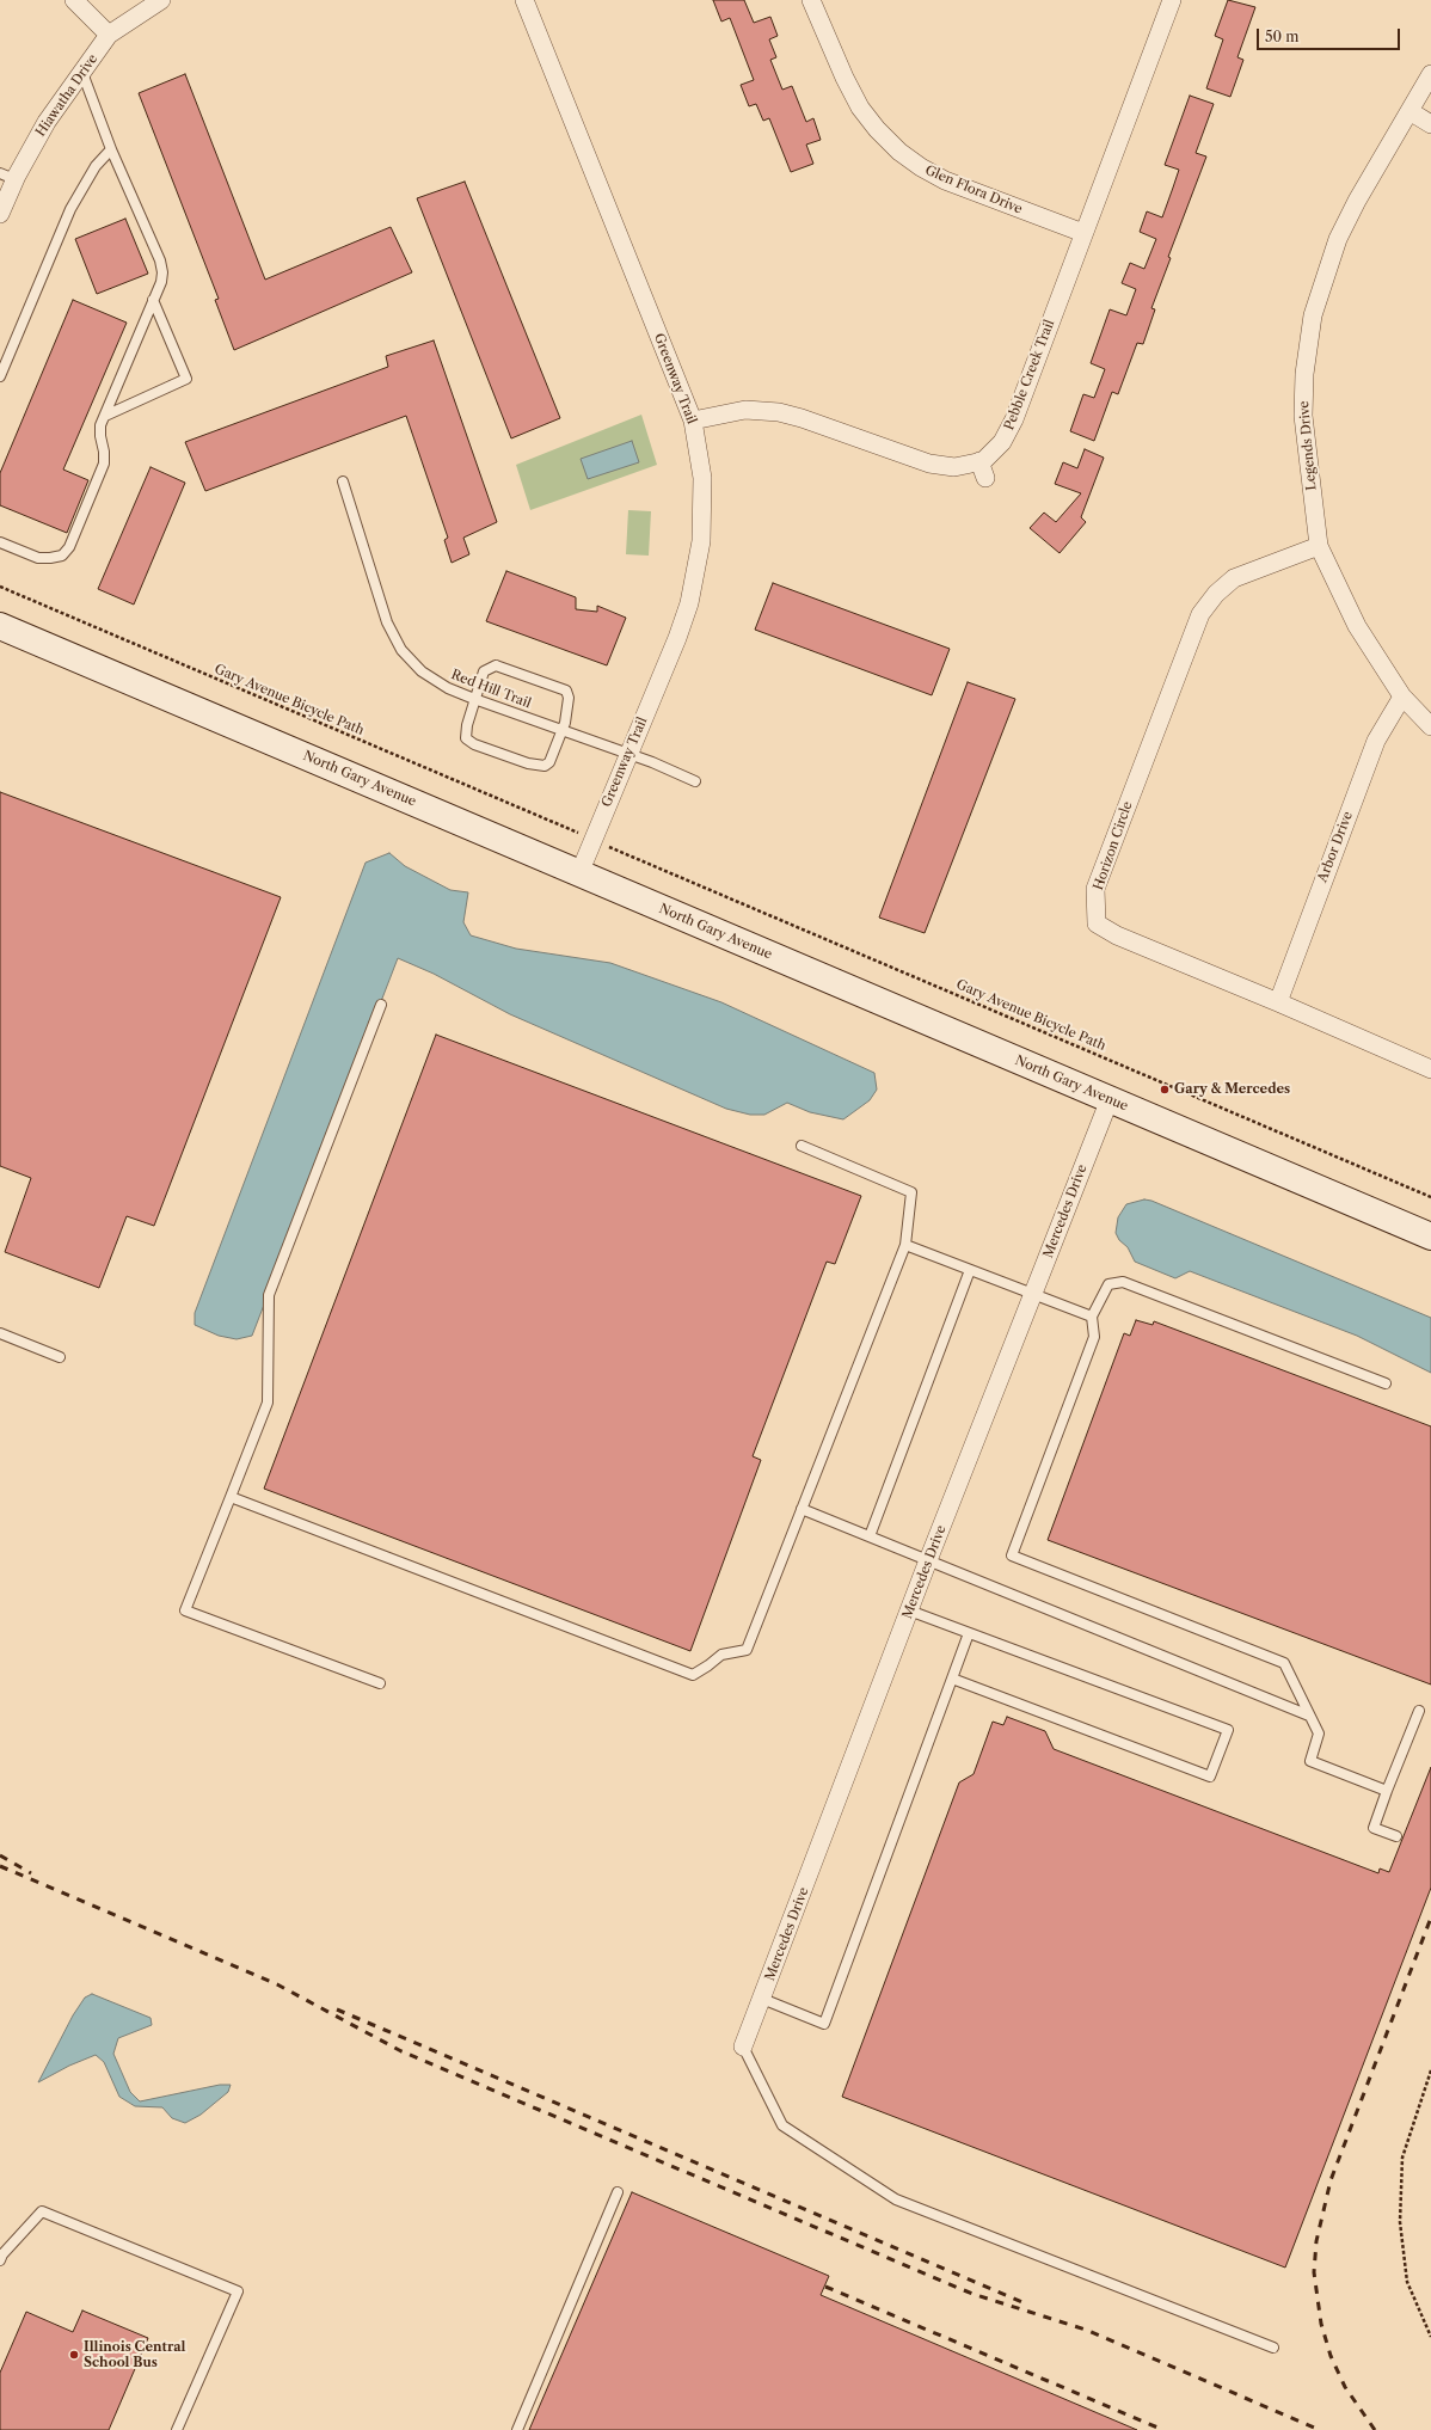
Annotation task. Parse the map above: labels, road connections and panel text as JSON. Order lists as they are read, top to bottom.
{
  "streets": {
    "street": [
      "Hiawatha Drive",
      "Glen Flora Drive",
      "Pebble Creek Trail",
      "Greenway Trail",
      "Legends Drive",
      "North Gary Avenue",
      "Horizon Circle",
      "Arbor Drive",
      "Mercedes Drive"
    ],
    "lane": ["Red Hill Trail"],
    "path": ["Gary Avenue Bicycle Path"]
  },
  "crossings": [
    ["Glen Flora Drive", "Pebble Creek Trail"],
    ["Pebble Creek Trail", "Greenway Trail"],
    ["Greenway Trail", "Red Hill Trail"],
    ["Greenway Trail", "North Gary Avenue"],
    ["Legends Drive", "Horizon Circle"],
    ["Legends Drive", "Arbor Drive"],
    ["North Gary Avenue", "Mercedes Drive"],
    ["Horizon Circle", "Arbor Drive"]
  ],
  "places": ["Gary & Mercedes", "Illinois Central School Bus"],
  "scale_bar": "50 m"
}
